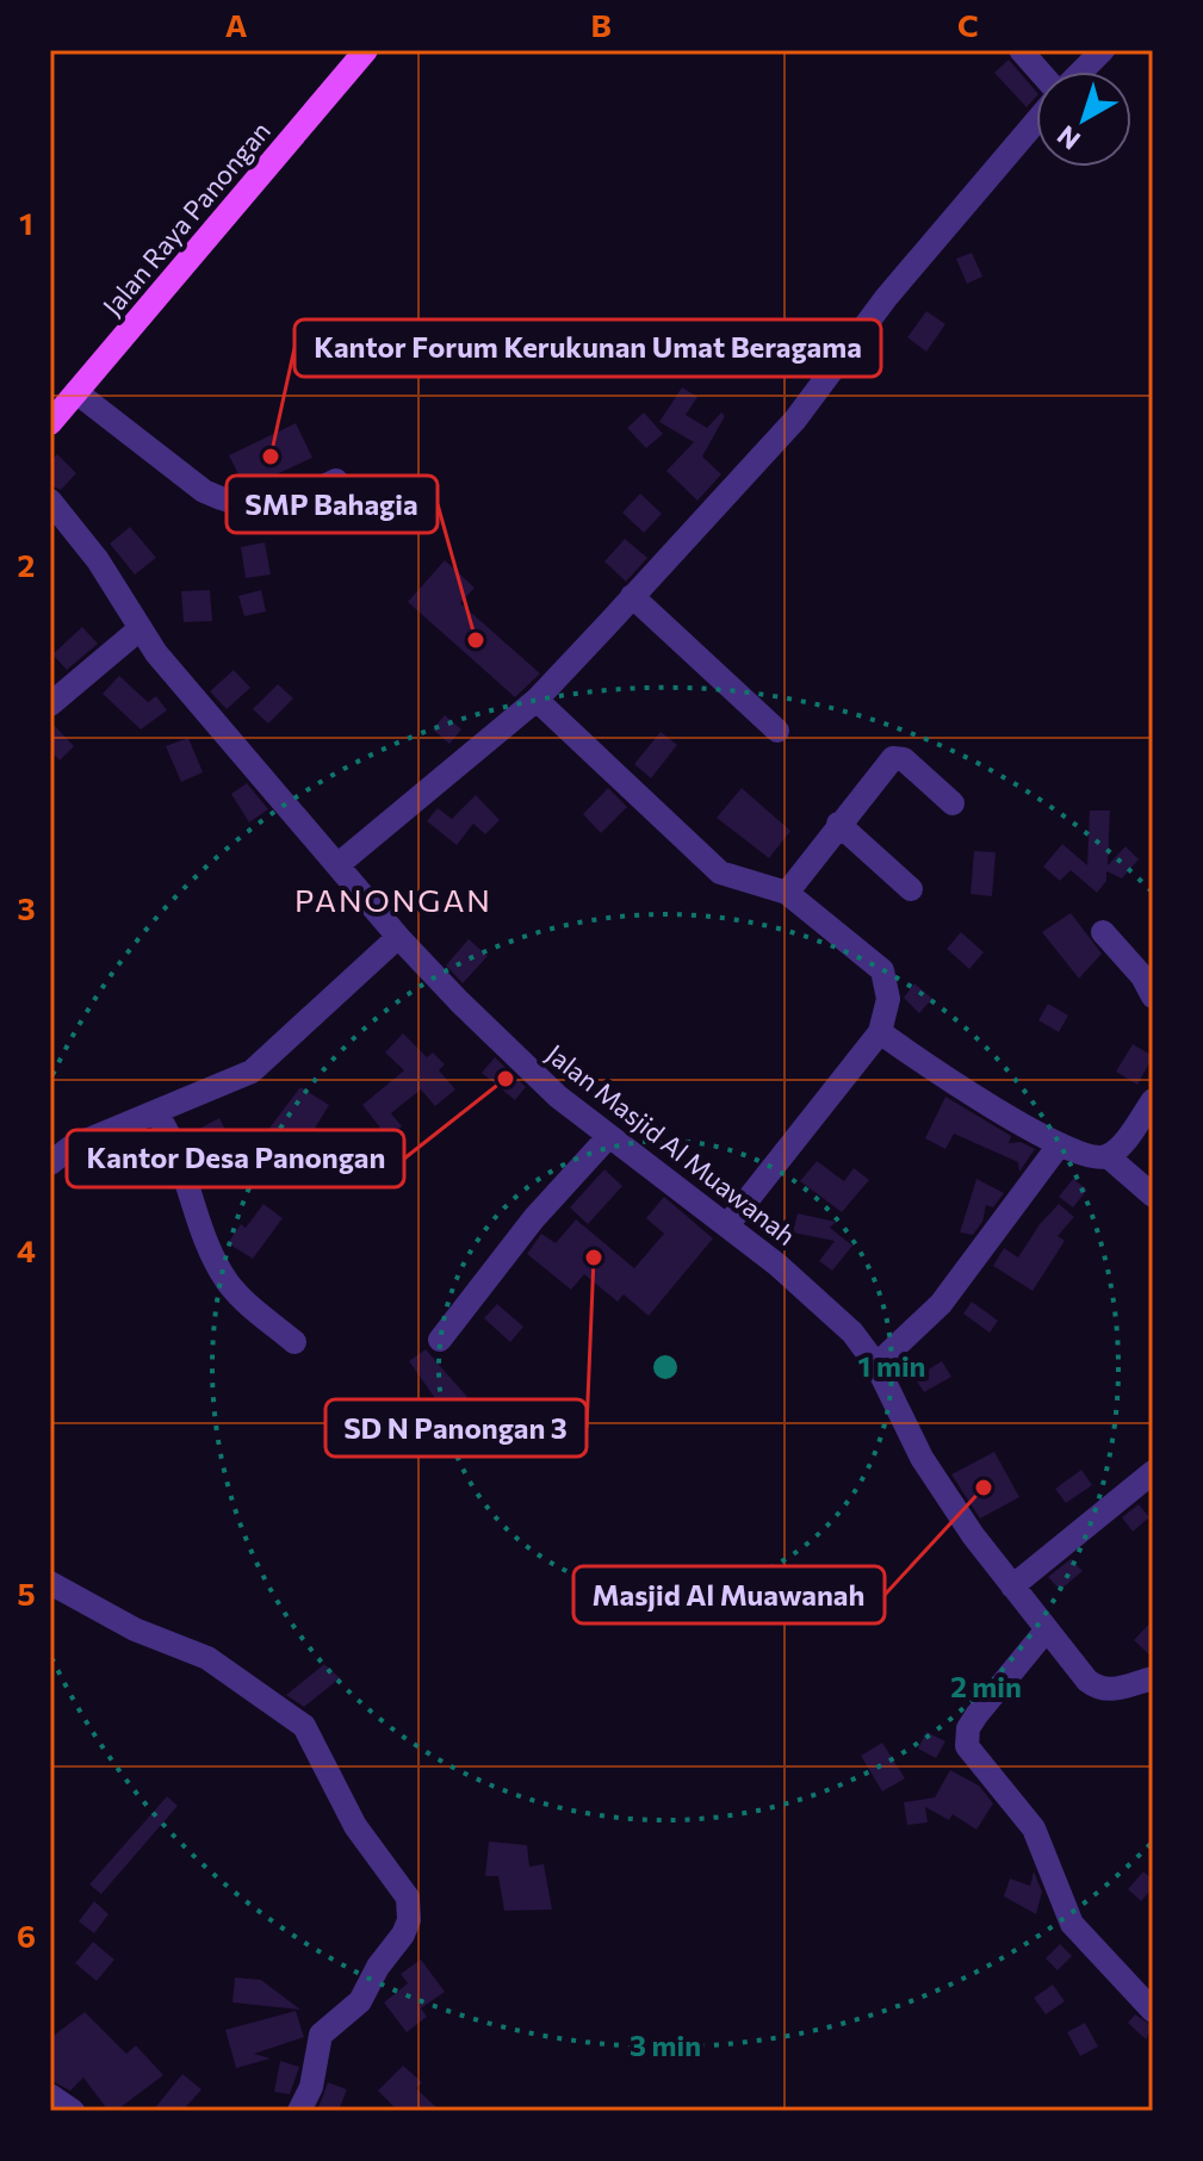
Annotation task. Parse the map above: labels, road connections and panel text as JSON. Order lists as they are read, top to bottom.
{
  "streets": {
    "main road": ["Jalan Raya Panongan"],
    "street": ["Jalan Masjid Al Muawanah"]
  },
  "districts": ["PANONGAN"],
  "places": [
    "Kantor Forum Kerukunan Umat Beragama",
    "SMP Bahagia",
    "Kantor Desa Panongan",
    "SD N Panongan 3",
    "Masjid Al Muawanah"
  ],
  "north": "bottom left",
  "grid": {
    "columns": ["A", "B", "C"],
    "rows": [
      "1",
      "2",
      "3",
      "4",
      "5",
      "6"
    ]
  },
  "rings": ["1 min", "2 min", "3 min"]
}
